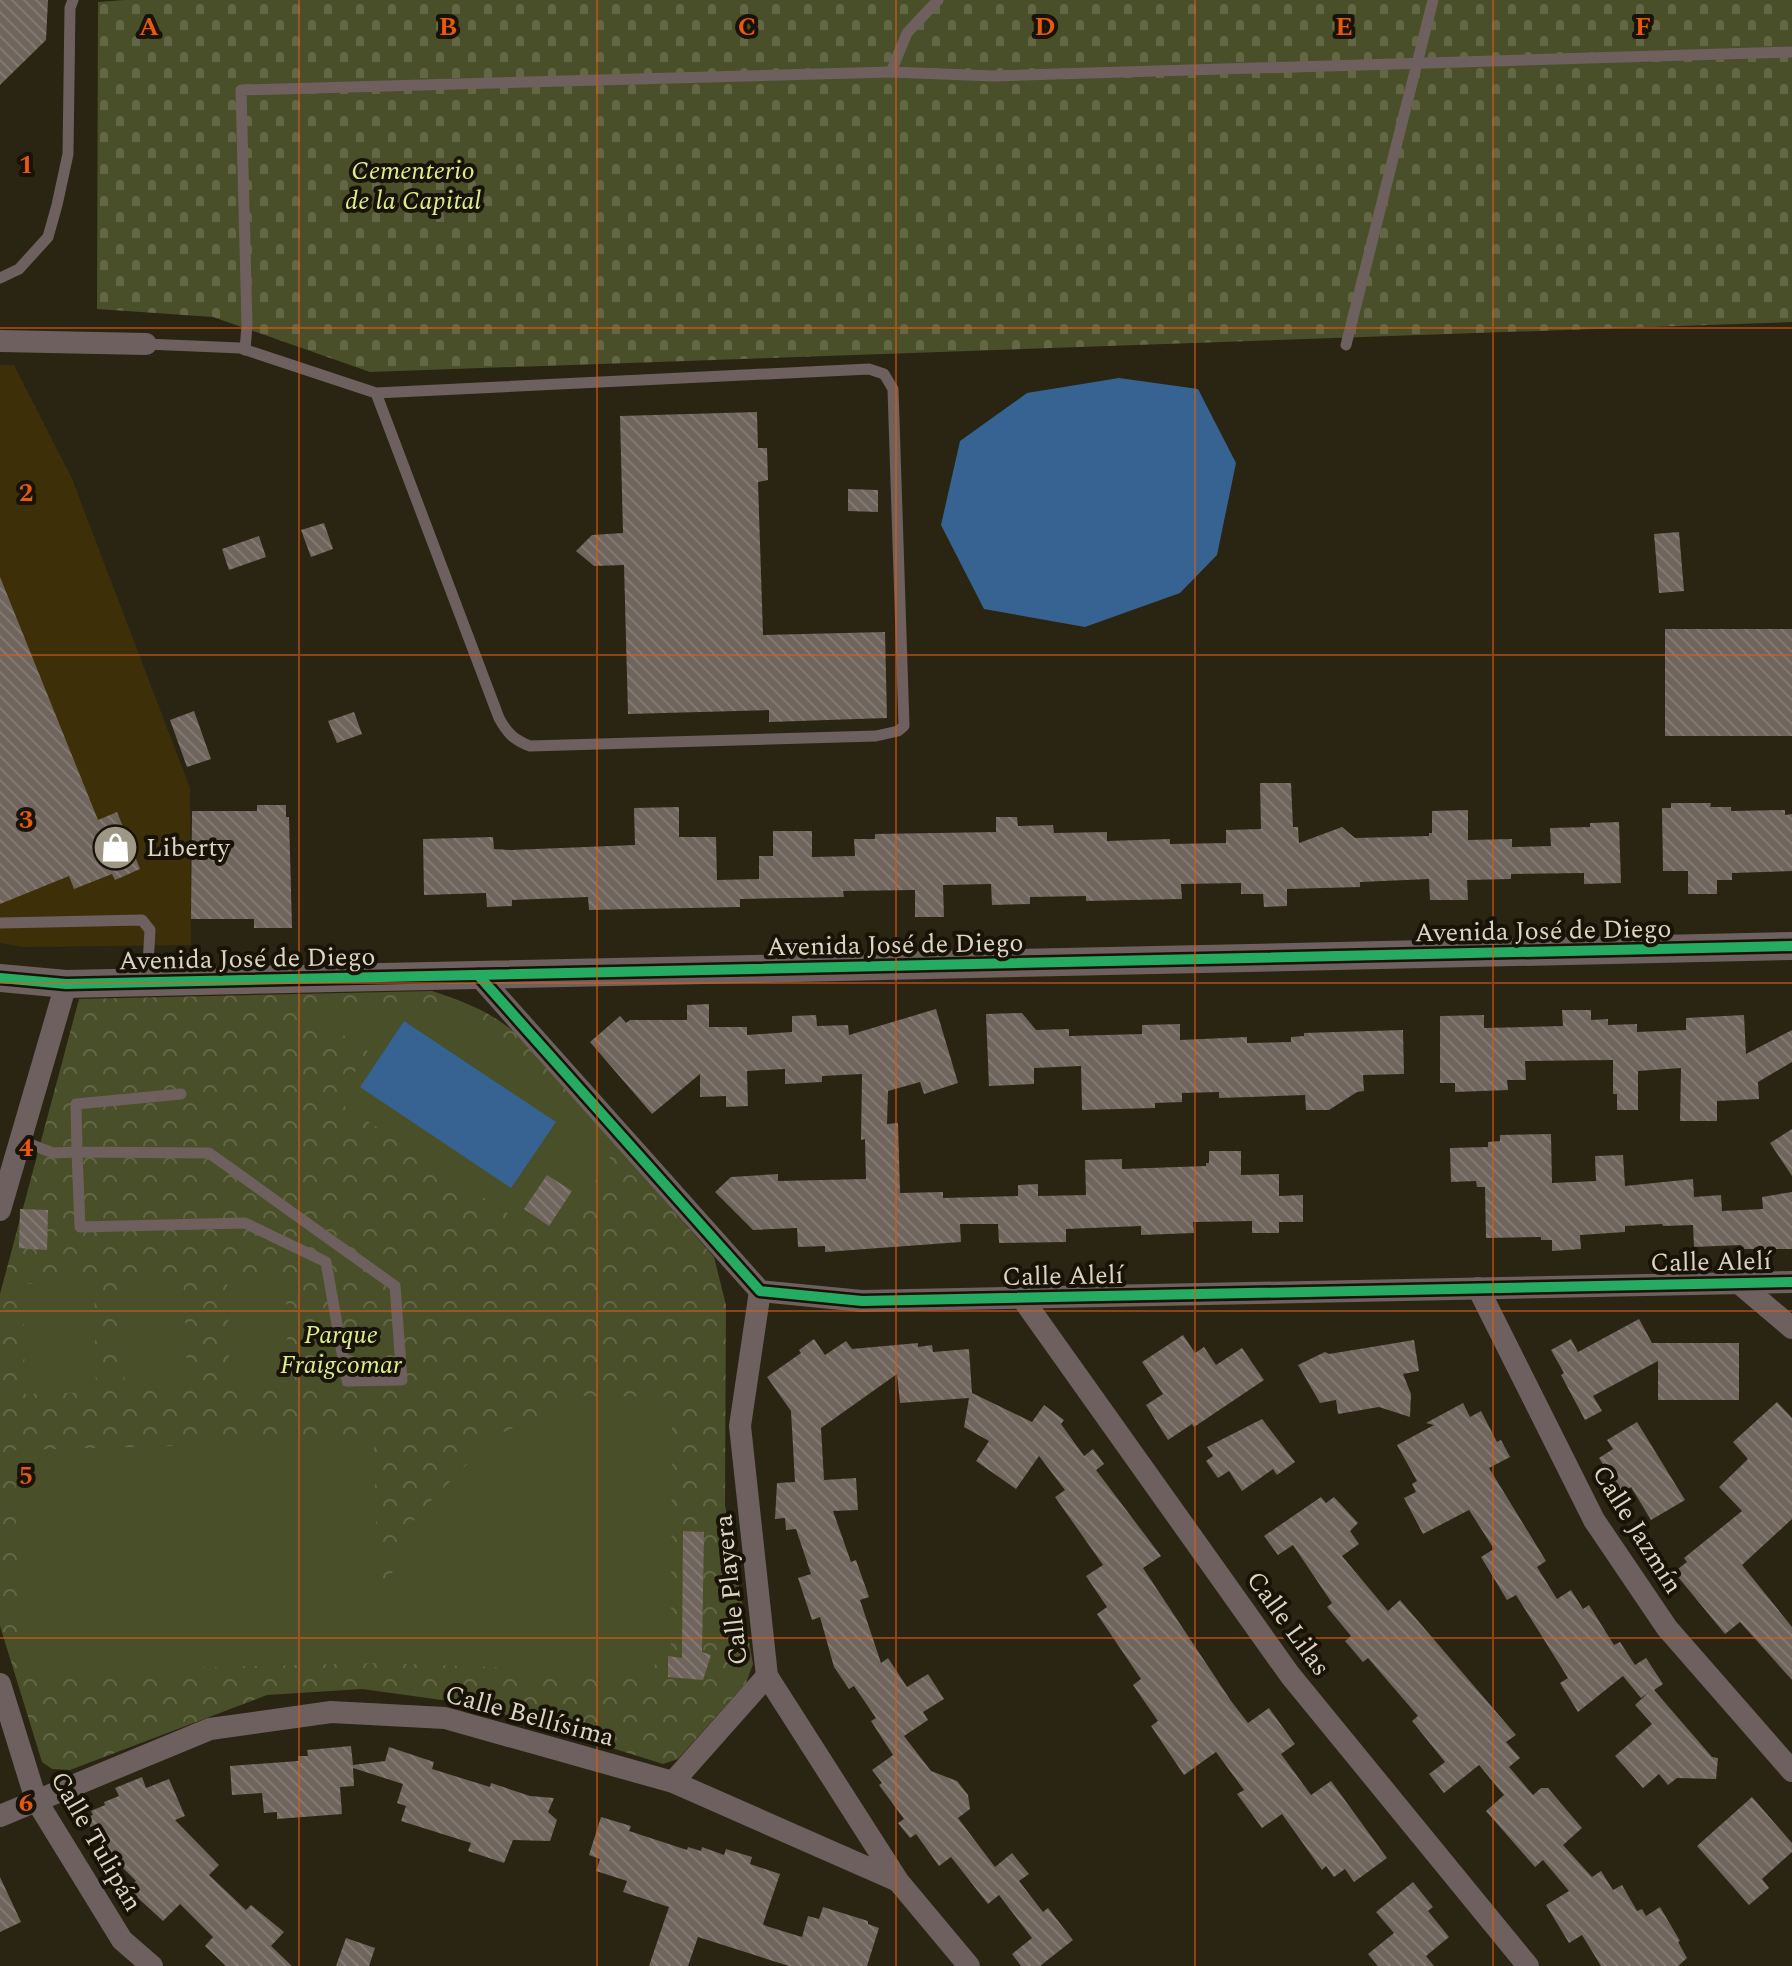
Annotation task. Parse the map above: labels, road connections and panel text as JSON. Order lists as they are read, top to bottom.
{
  "streets": {
    "street": [
      "Avenida José de Diego",
      "Calle Alelí",
      "Calle Jazmín",
      "Calle Playera",
      "Calle Lilas",
      "Calle Bellísima",
      "Calle Tulipán"
    ]
  },
  "crossings": [
    ["Calle Alelí", "Calle Jazmín"],
    ["Calle Alelí", "Calle Playera"],
    ["Calle Alelí", "Calle Lilas"],
    ["Calle Playera", "Calle Bellísima"],
    ["Calle Bellísima", "Calle Tulipán"]
  ],
  "parks": ["Cementerio de la Capital", "Parque Fraigcomar"],
  "places": {
    "shop": ["Liberty"]
  },
  "grid": {
    "columns": [
      "A",
      "B",
      "C",
      "D",
      "E",
      "F"
    ],
    "rows": [
      "1",
      "2",
      "3",
      "4",
      "5",
      "6"
    ]
  }
}
